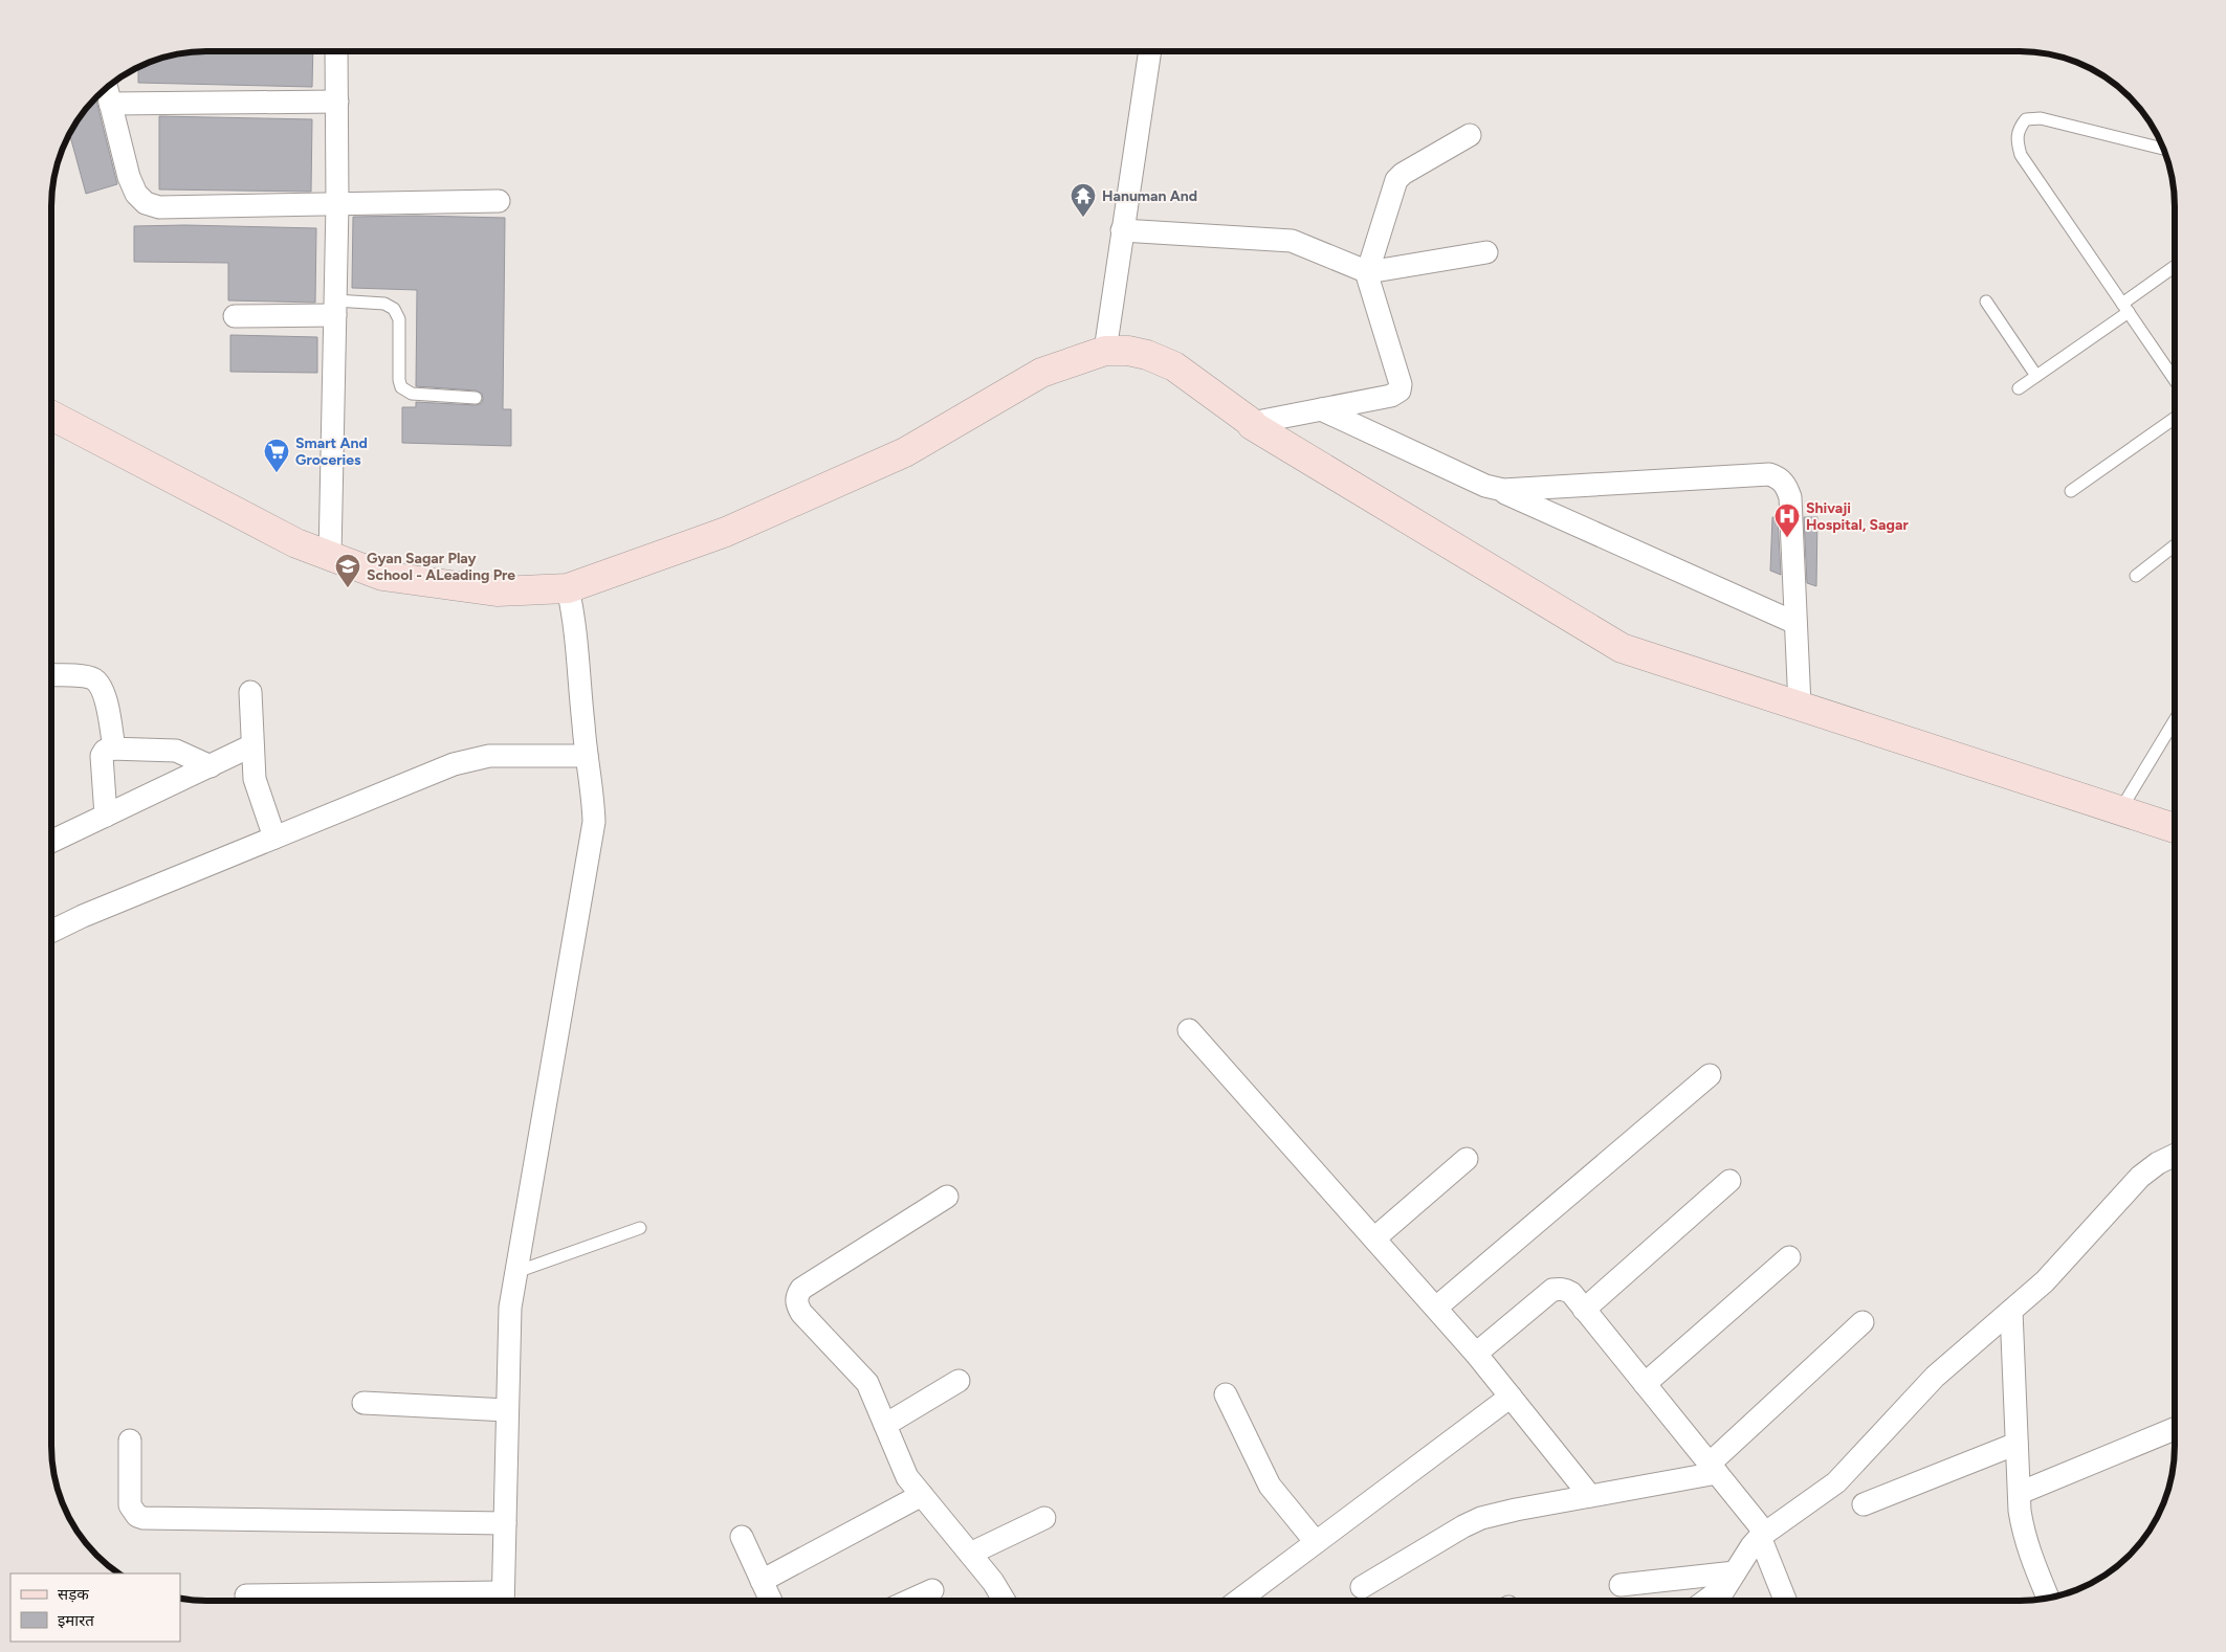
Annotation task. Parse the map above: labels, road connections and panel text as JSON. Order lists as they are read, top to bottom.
{
  "places": {
    "temple": ["Hanuman And"],
    "supermarket": ["Smart And Groceries"],
    "hospital": ["Shivaji Hospital, Sagar"],
    "school or university": ["Gyan Sagar Play School - ALeading Pre"]
  },
  "legend": ["सड़क", "इमारत"]
}
